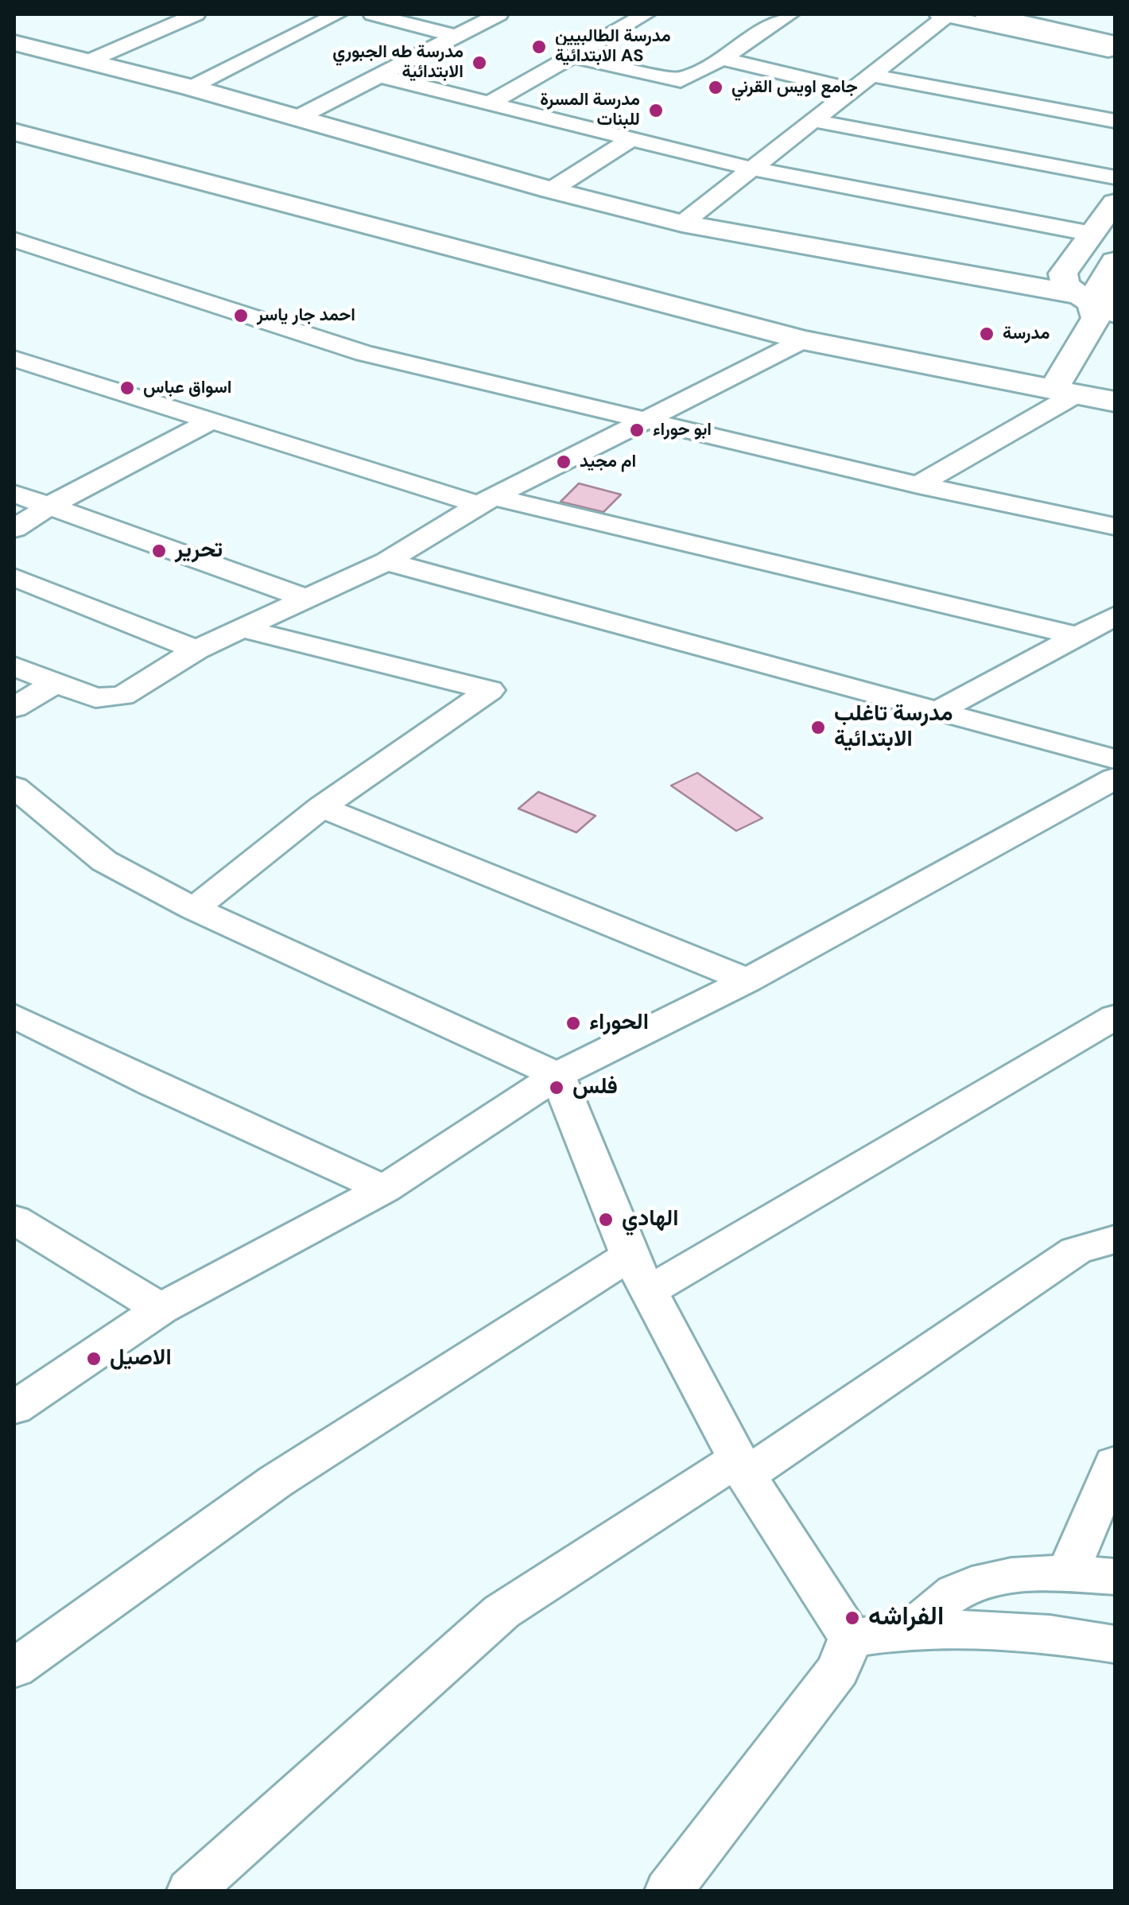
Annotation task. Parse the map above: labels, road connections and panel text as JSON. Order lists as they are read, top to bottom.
{
  "places": [
    "مدرسة الطالبيين الابتدائية AS",
    "مدرسة طه الجبوري الابتدائية",
    "جامع اويس القرني",
    "مدرسة المسرة للبنات",
    "احمد جار ياسر",
    "مدرسة",
    "اسواق عباس",
    "ابو حوراء",
    "ام مجيد",
    "تحرير",
    "مدرسة تاغلب الابتدائية",
    "الحوراء",
    "فلس",
    "الهادي",
    "الاصيل",
    "الفراشه"
  ]
}
